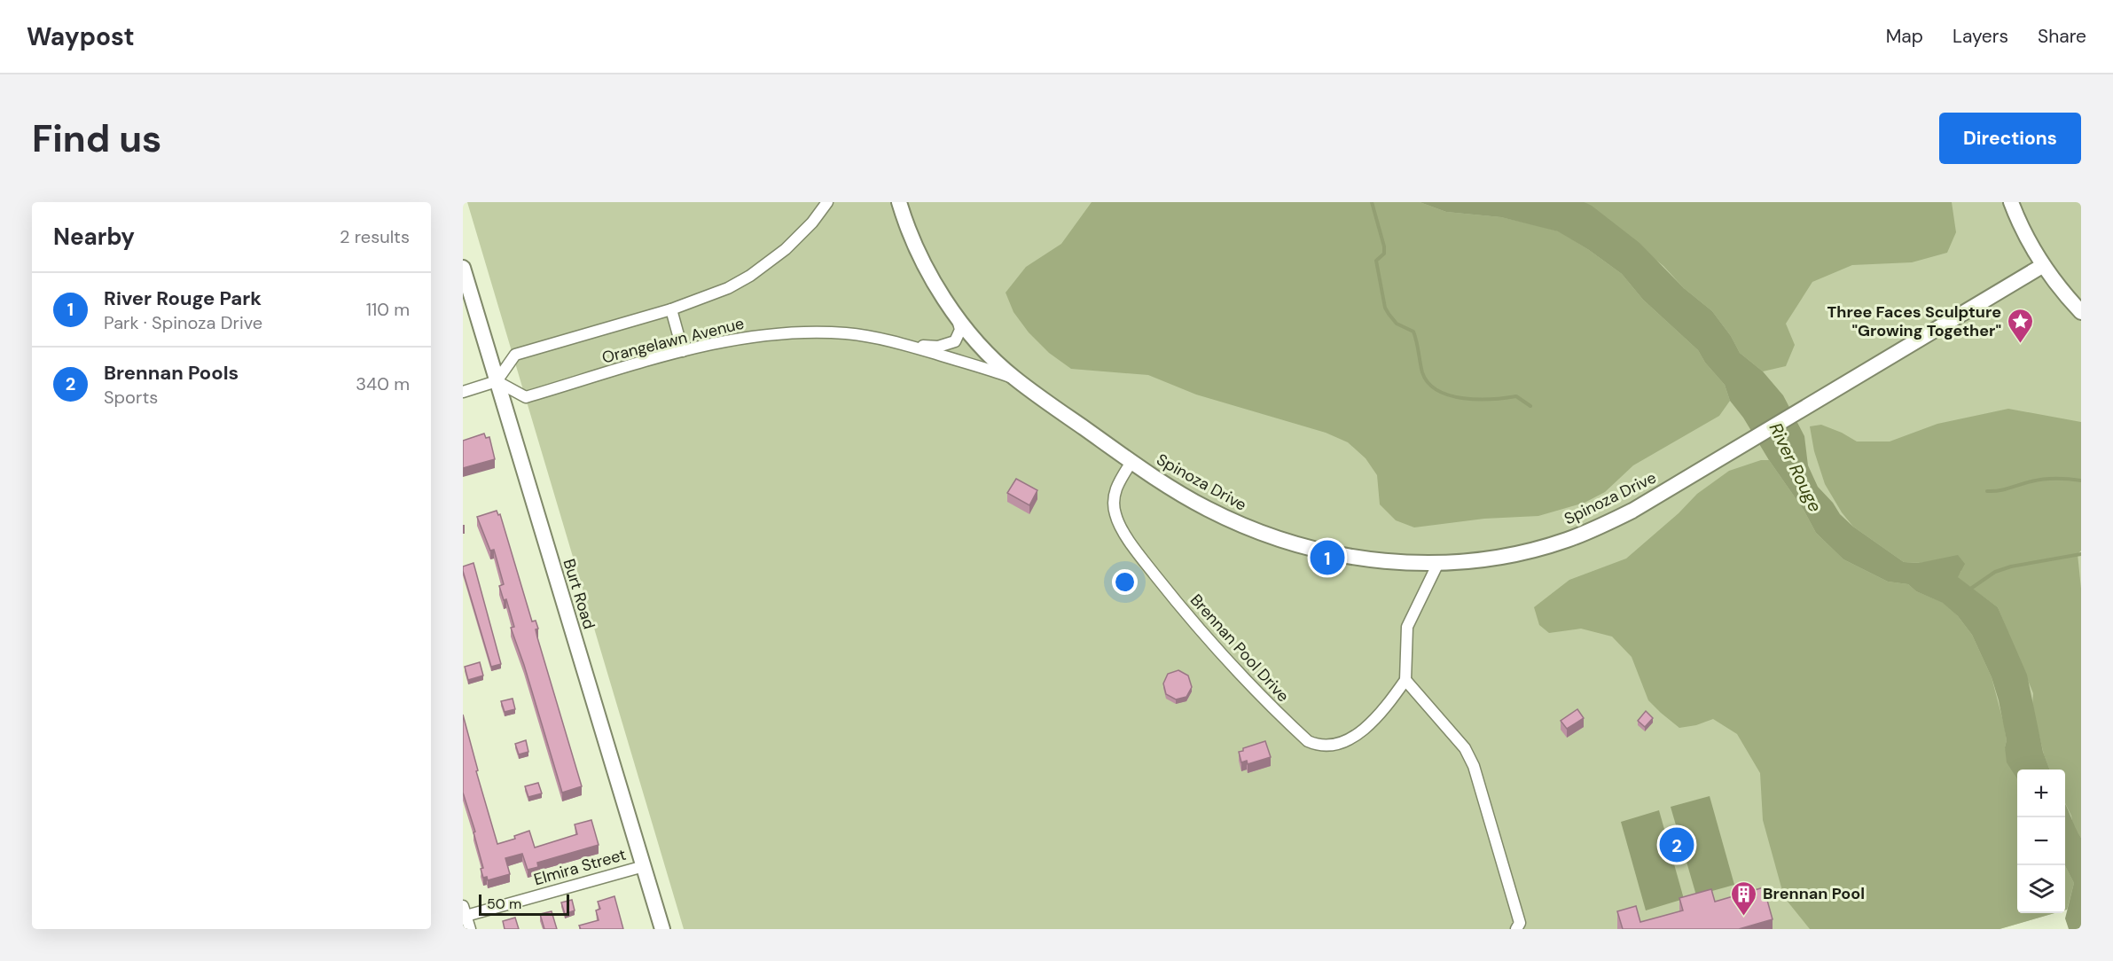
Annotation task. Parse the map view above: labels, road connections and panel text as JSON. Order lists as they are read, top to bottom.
{
  "streets": {
    "street": [
      "Orangelawn Avenue",
      "Spinoza Drive",
      "Burt Road",
      "Brennan Pool Drive",
      "Elmira Street"
    ]
  },
  "crossings": [
    ["Orangelawn Avenue", "Spinoza Drive"],
    ["Orangelawn Avenue", "Burt Road"],
    ["Spinoza Drive", "Brennan Pool Drive"],
    ["Burt Road", "Elmira Street"]
  ],
  "water": ["River Rouge"],
  "places": {
    "place": ["Three Faces Sculpture \"Growing Together\""],
    "building": ["Brennan Pool"]
  },
  "scale_bar": "50 m",
  "page": {
    "header": "Waypost",
    "nav": ["Map", "Layers", "Share"],
    "buttons": "Directions",
    "title": "Find us",
    "heading": ["Nearby", "2 results"],
    "list": [
      {
        "mark": "1",
        "name": "River Rouge Park",
        "note": "Park · Spinoza Drive",
        "value": "110 m"
      },
      {
        "mark": "2",
        "name": "Brennan Pools",
        "note": "Sports",
        "value": "340 m"
      }
    ],
    "pins": ["1", "2"],
    "map_buttons": ["+", "−"],
    "scale": "50 m"
  }
}
